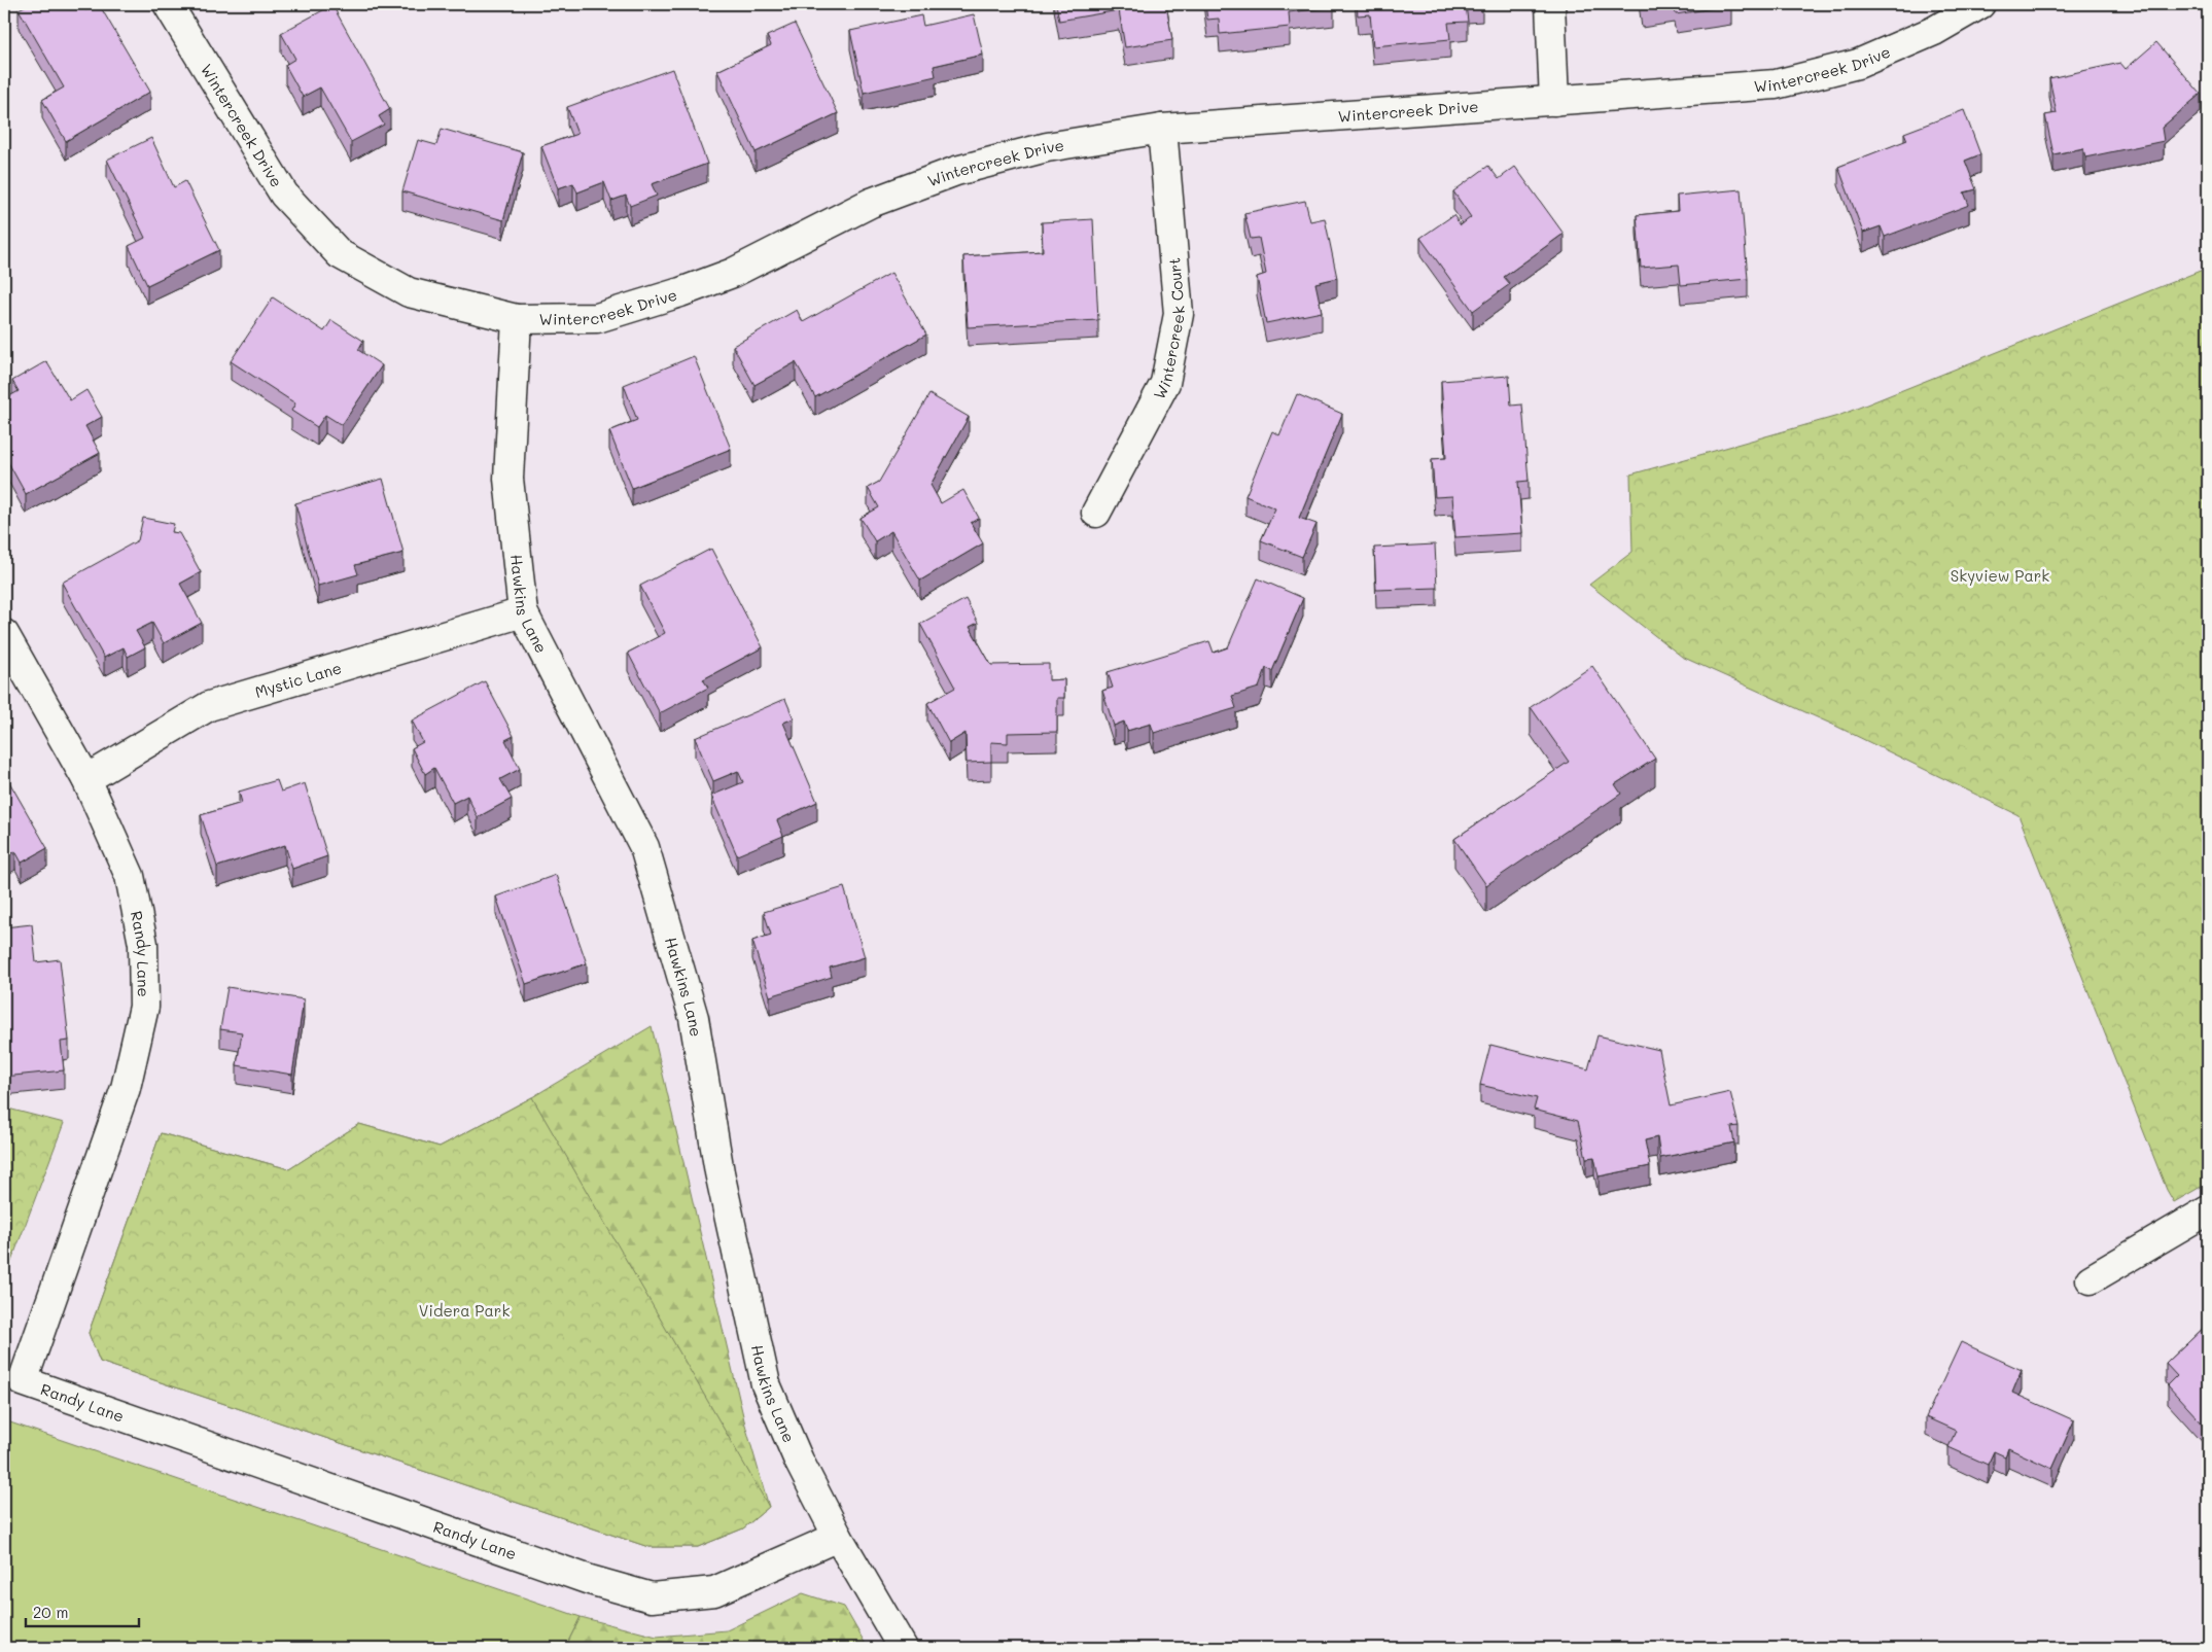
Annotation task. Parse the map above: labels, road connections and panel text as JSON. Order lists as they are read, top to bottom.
{
  "streets": {
    "street": [
      "Wintercreek Drive",
      "Wintercreek Court",
      "Hawkins Lane",
      "Mystic Lane",
      "Randy Lane"
    ]
  },
  "crossings": [
    ["Wintercreek Drive", "Wintercreek Court"],
    ["Wintercreek Drive", "Hawkins Lane"],
    ["Hawkins Lane", "Mystic Lane"],
    ["Hawkins Lane", "Randy Lane"],
    ["Mystic Lane", "Randy Lane"]
  ],
  "parks": ["Skyview Park", "Videra Park"],
  "scale_bar": "20 m"
}
